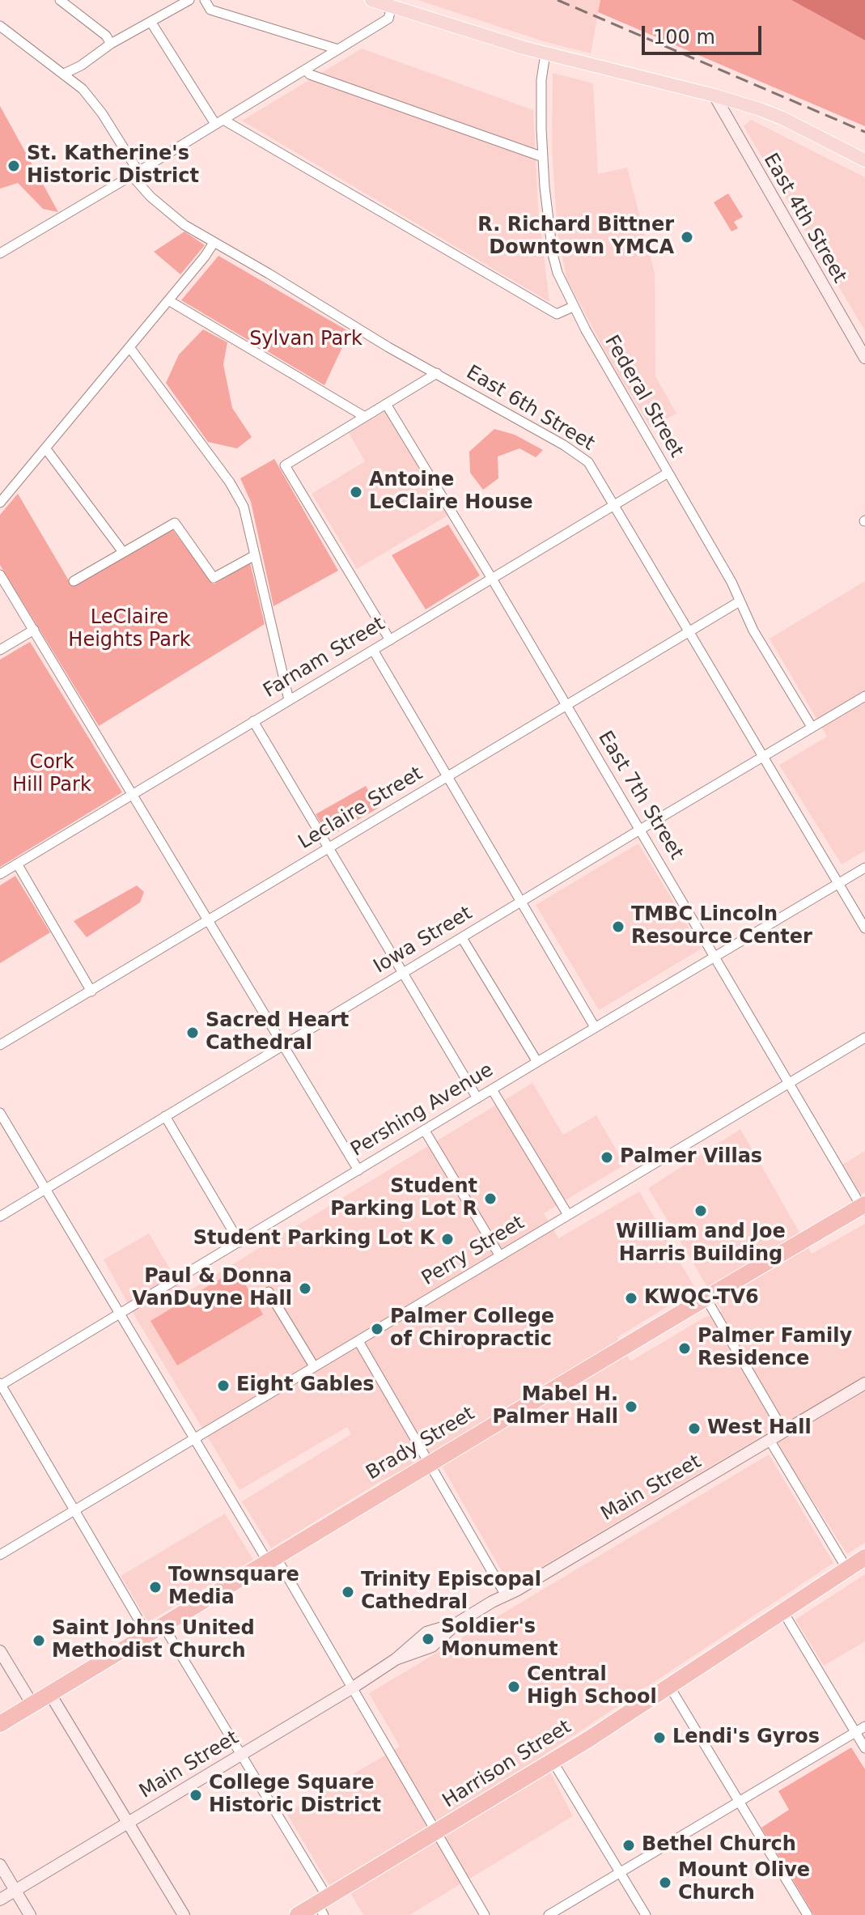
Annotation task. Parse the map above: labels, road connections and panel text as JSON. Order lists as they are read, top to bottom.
{
  "streets": {
    "highway": ["Brady Street", "Harrison Street"],
    "street": [
      "East 4th Street",
      "Federal Street",
      "East 6th Street",
      "Farnam Street",
      "East 7th Street",
      "Leclaire Street",
      "Iowa Street",
      "Pershing Avenue",
      "Perry Street",
      "Main Street"
    ]
  },
  "crossings": [
    ["Federal Street", "Farnam Street"],
    ["Federal Street", "Leclaire Street"],
    ["Federal Street", "Iowa Street"],
    ["East 6th Street", "Farnam Street"],
    ["East 6th Street", "Leclaire Street"],
    ["East 6th Street", "Iowa Street"],
    ["East 6th Street", "Pershing Avenue"],
    ["Farnam Street", "East 7th Street"],
    ["East 7th Street", "Leclaire Street"],
    ["East 7th Street", "Iowa Street"],
    ["East 7th Street", "Pershing Avenue"],
    ["East 7th Street", "Perry Street"],
    ["East 7th Street", "Brady Street"]
  ],
  "parks": ["Sylvan Park", "LeClaire Heights Park", "Cork Hill Park"],
  "places": [
    "St. Katherine's Historic District",
    "R. Richard Bittner Downtown YMCA",
    "Antoine LeClaire House",
    "TMBC Lincoln Resource Center",
    "Sacred Heart Cathedral",
    "Palmer Villas",
    "Student Parking Lot R",
    "William and Joe Harris Building",
    "Student Parking Lot K",
    "Paul & Donna VanDuyne Hall",
    "KWQC-TV6",
    "Palmer College of Chiropractic",
    "Palmer Family Residence",
    "Eight Gables",
    "Mabel H. Palmer Hall",
    "West Hall",
    "Townsquare Media",
    "Trinity Episcopal Cathedral",
    "Soldier's Monument",
    "Saint Johns United Methodist Church",
    "Central High School",
    "Lendi's Gyros",
    "College Square Historic District",
    "Bethel Church",
    "Mount Olive Church"
  ],
  "scale_bar": "100 m"
}
